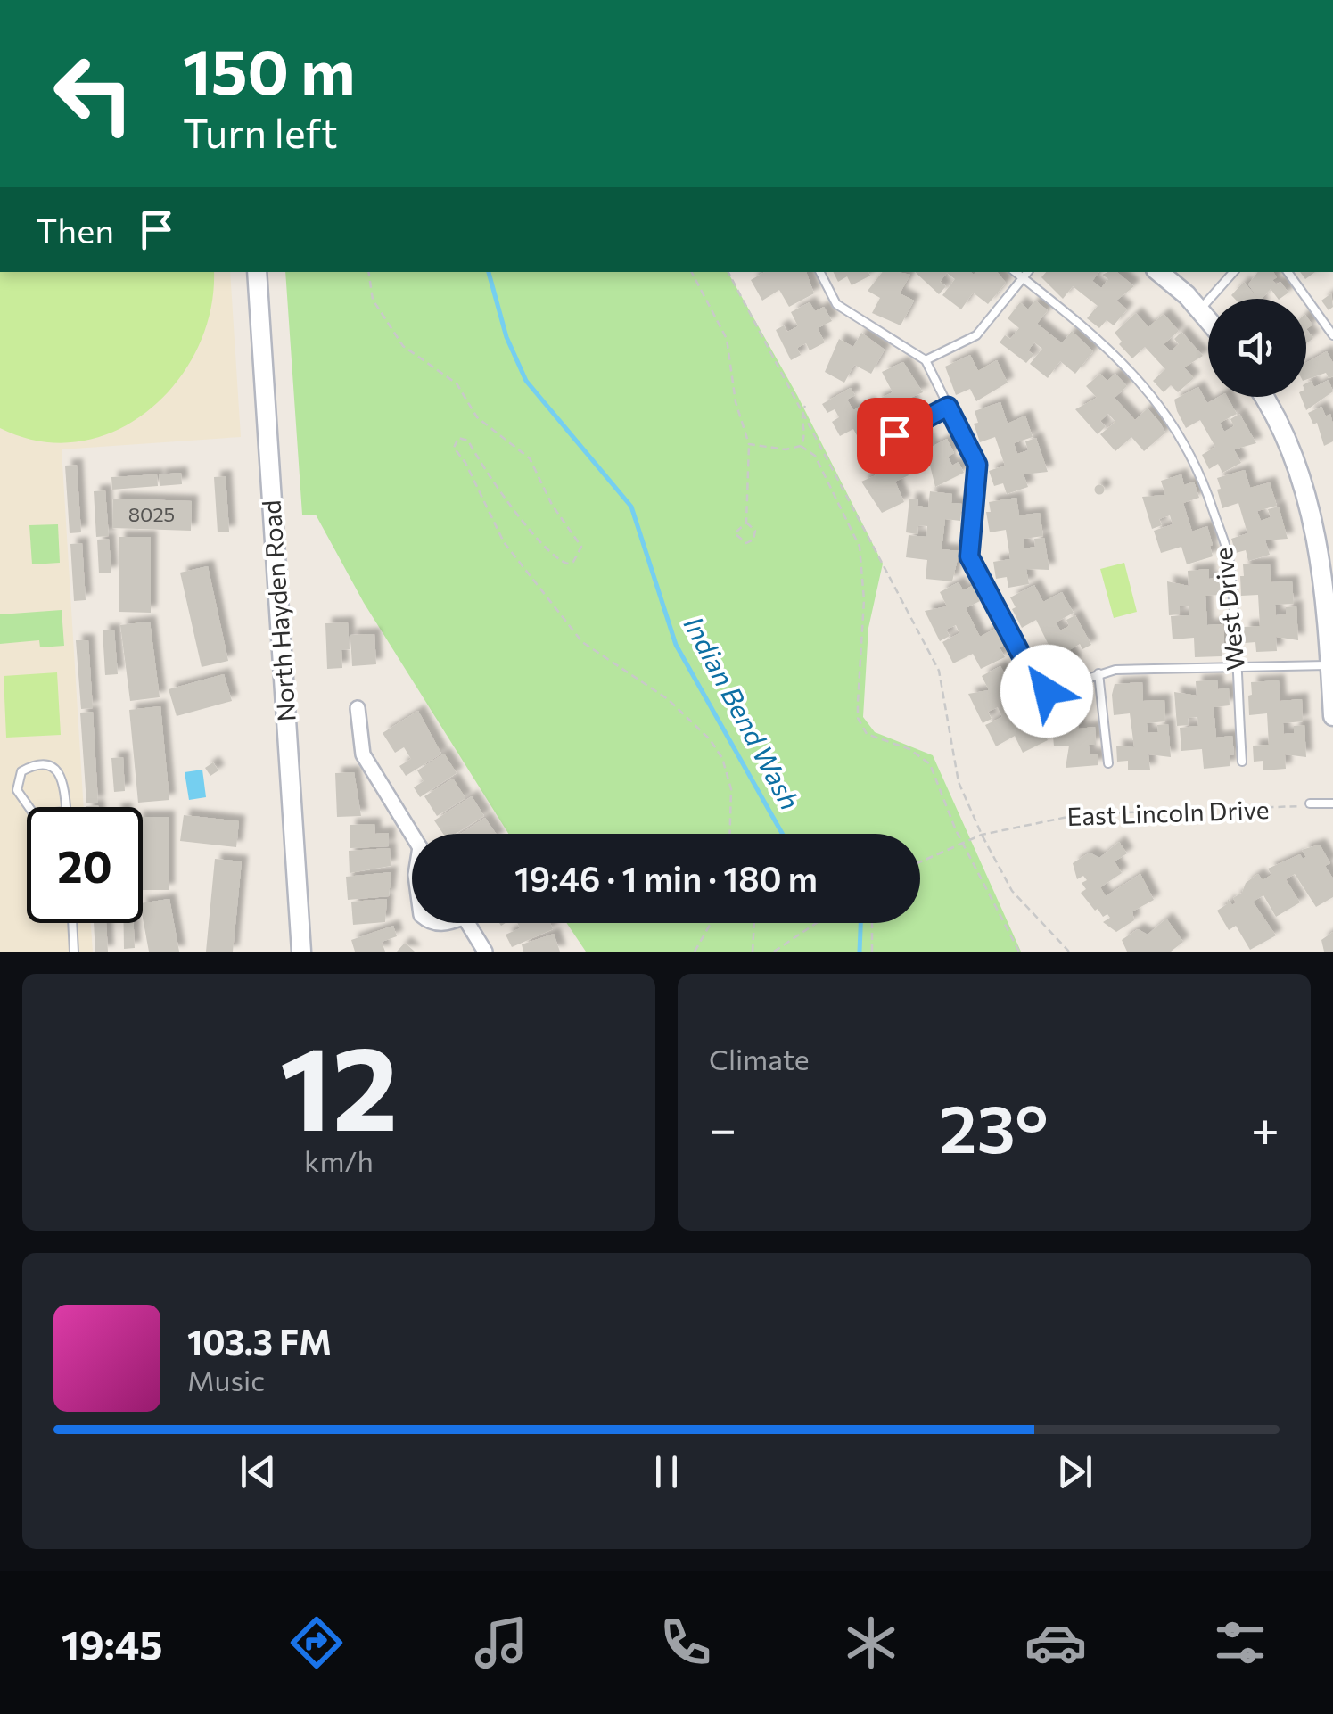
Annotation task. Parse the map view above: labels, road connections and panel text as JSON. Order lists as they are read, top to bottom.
{
  "streets": {
    "main road": ["North Hayden Road"],
    "lane": ["West Drive"],
    "path": ["East Lincoln Drive"]
  },
  "water": ["Indian Bend Wash"],
  "house_numbers": ["8025"],
  "page": {
    "turn": ["150 m", "Turn left"],
    "then": "Then",
    "limit": "20",
    "trip": "19:46 · 1 min · 180 m",
    "tile": [
      ["12", "km/h"],
      "Climate"
    ],
    "heat": ["−", "23°", "+"],
    "song": ["103.3 FM", "Music"],
    "tabs": "19:45"
  }
}
